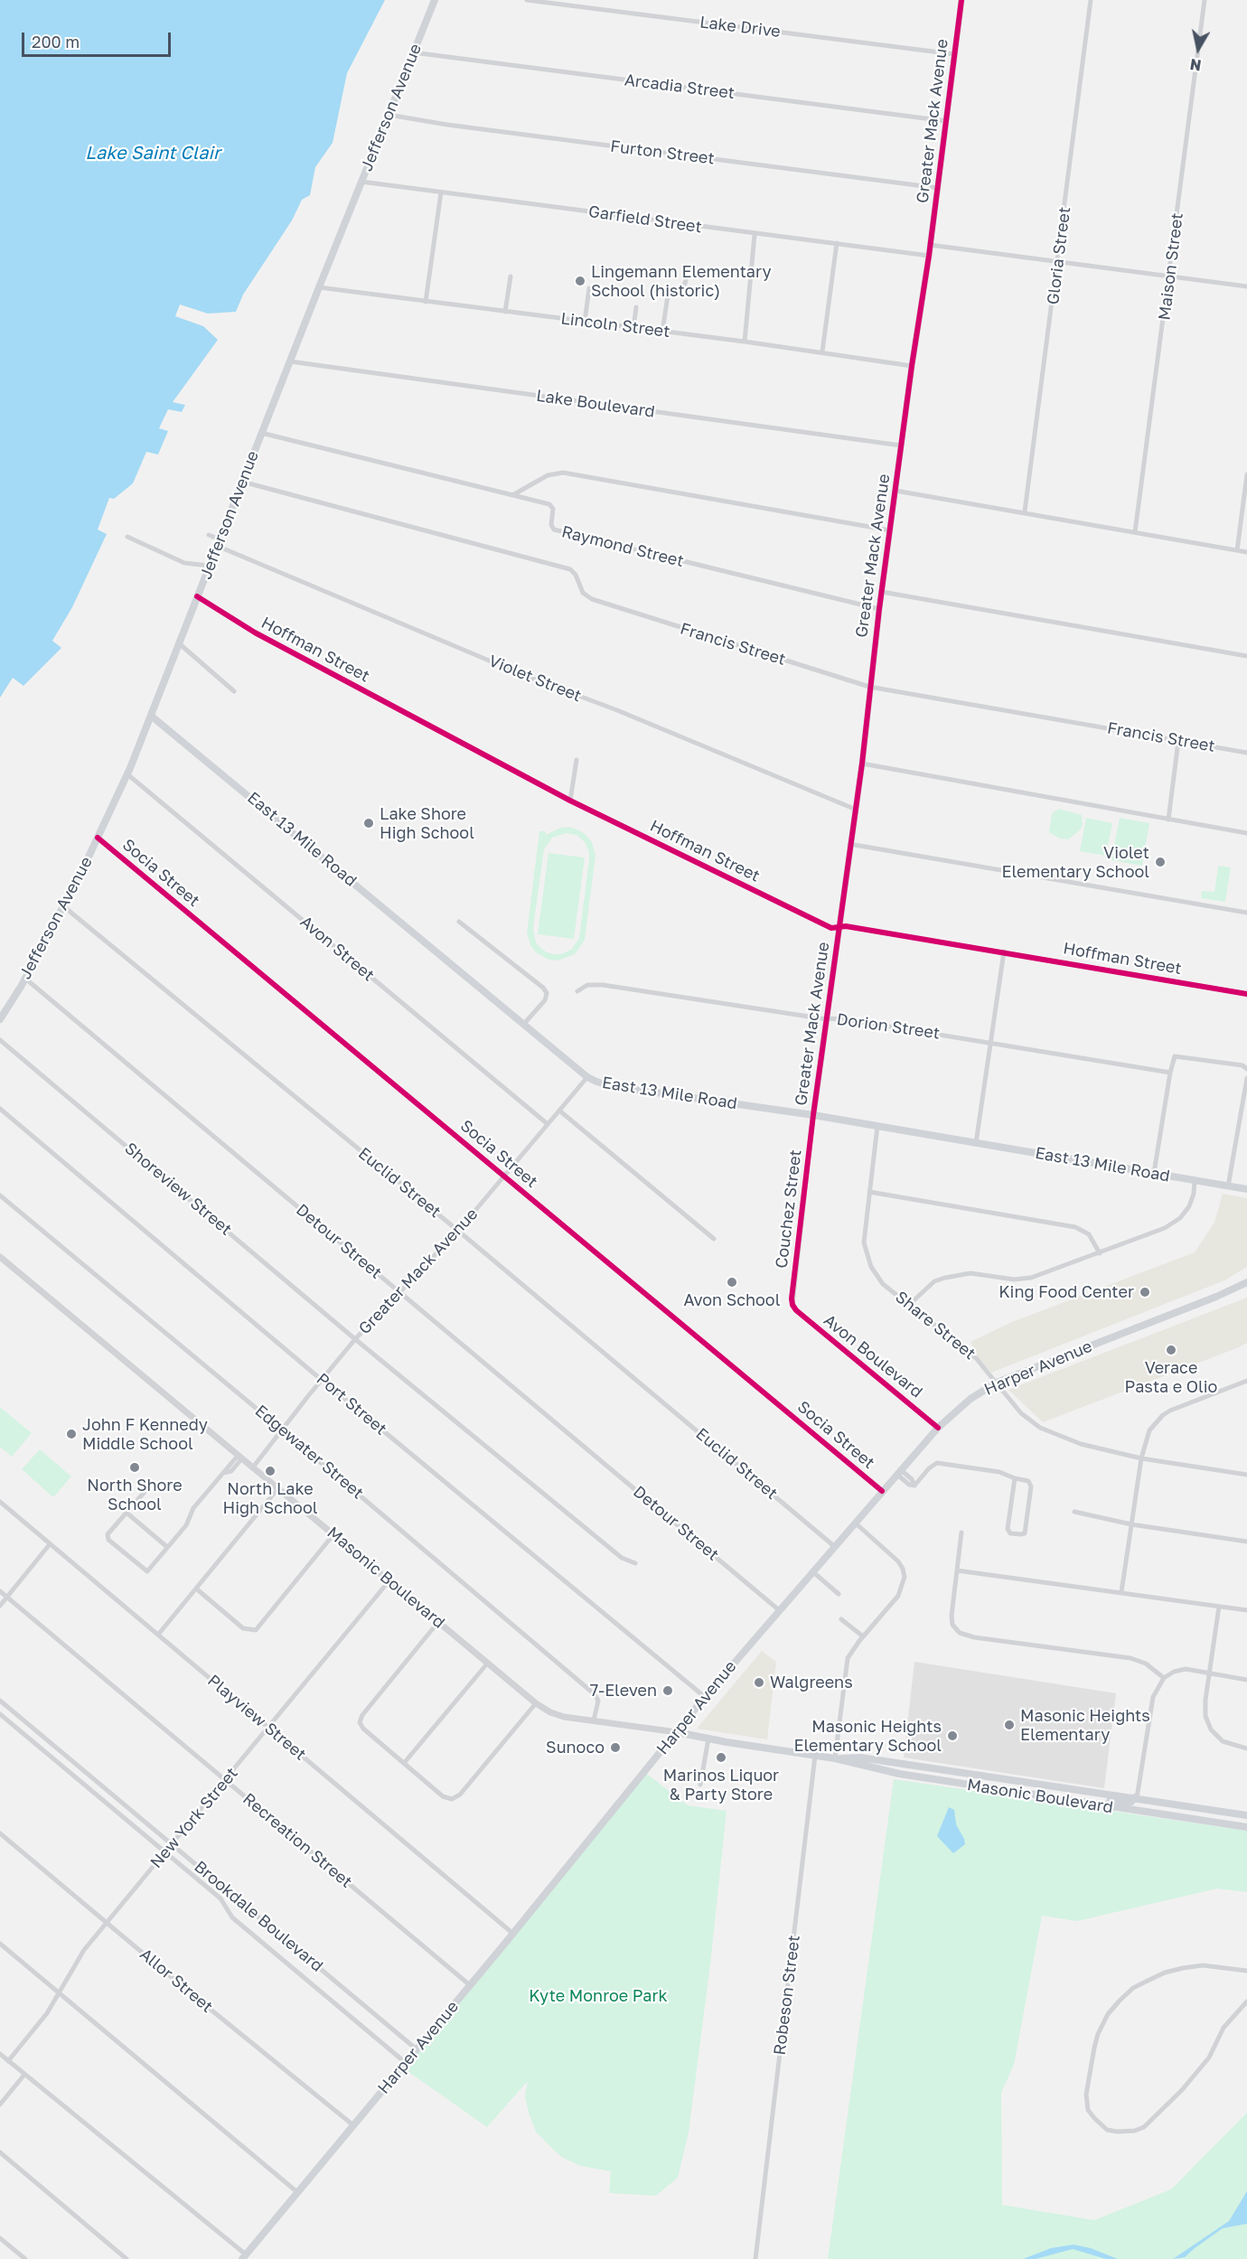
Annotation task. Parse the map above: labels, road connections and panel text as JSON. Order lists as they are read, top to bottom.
{
  "streets": {
    "main road": [
      "Jefferson Avenue",
      "East 13 Mile Road",
      "Harper Avenue",
      "Masonic Boulevard"
    ],
    "street": [
      "Lake Drive",
      "Arcadia Street",
      "Greater Mack Avenue",
      "Furton Street",
      "Garfield Street",
      "Gloria Street",
      "Maison Street",
      "Lincoln Street",
      "Lake Boulevard",
      "Raymond Street",
      "Francis Street",
      "Hoffman Street",
      "Violet Street",
      "Socia Street",
      "Avon Street",
      "Dorion Street",
      "Euclid Street",
      "Shoreview Street",
      "Couchez Street",
      "Detour Street",
      "Share Street",
      "Avon Boulevard",
      "Port Street",
      "Edgewater Street",
      "Playview Street",
      "New York Street",
      "Recreation Street",
      "Brookdale Boulevard",
      "Allor Street",
      "Robeson Street"
    ]
  },
  "crossings": [
    ["Lake Drive", "Greater Mack Avenue"],
    ["Arcadia Street", "Jefferson Avenue"],
    ["Arcadia Street", "Greater Mack Avenue"],
    ["Jefferson Avenue", "Furton Street"],
    ["Jefferson Avenue", "Garfield Street"],
    ["Jefferson Avenue", "Lincoln Street"],
    ["Jefferson Avenue", "Lake Boulevard"],
    ["Jefferson Avenue", "Raymond Street"],
    ["Jefferson Avenue", "Francis Street"],
    ["Jefferson Avenue", "Hoffman Street"],
    ["Jefferson Avenue", "Violet Street"],
    ["Jefferson Avenue", "East 13 Mile Road"],
    ["Jefferson Avenue", "Socia Street"],
    ["Jefferson Avenue", "Avon Street"],
    ["Jefferson Avenue", "Euclid Street"],
    ["Jefferson Avenue", "Detour Street"],
    ["Greater Mack Avenue", "Furton Street"],
    ["Greater Mack Avenue", "Garfield Street"],
    ["Greater Mack Avenue", "Lincoln Street"],
    ["Greater Mack Avenue", "Lake Boulevard"],
    ["Greater Mack Avenue", "Raymond Street"],
    ["Greater Mack Avenue", "Francis Street"],
    ["Greater Mack Avenue", "Hoffman Street"],
    ["Greater Mack Avenue", "Violet Street"],
    ["Greater Mack Avenue", "East 13 Mile Road"],
    ["Greater Mack Avenue", "Socia Street"],
    ["Greater Mack Avenue", "Avon Street"],
    ["Greater Mack Avenue", "Dorion Street"],
    ["Greater Mack Avenue", "Euclid Street"],
    ["Greater Mack Avenue", "Shoreview Street"],
    ["Greater Mack Avenue", "Couchez Street"],
    ["Greater Mack Avenue", "Detour Street"],
    ["Greater Mack Avenue", "Port Street"],
    ["Greater Mack Avenue", "Edgewater Street"],
    ["Greater Mack Avenue", "Masonic Boulevard"],
    ["East 13 Mile Road", "Couchez Street"],
    ["East 13 Mile Road", "Share Street"],
    ["Socia Street", "Harper Avenue"],
    ["Euclid Street", "Harper Avenue"],
    ["Couchez Street", "Avon Boulevard"],
    ["Detour Street", "Harper Avenue"],
    ["Share Street", "Harper Avenue"],
    ["Avon Boulevard", "Harper Avenue"],
    ["Harper Avenue", "Port Street"],
    ["Harper Avenue", "Masonic Boulevard"],
    ["Harper Avenue", "Playview Street"],
    ["Harper Avenue", "Recreation Street"],
    ["Harper Avenue", "Brookdale Boulevard"],
    ["Harper Avenue", "Allor Street"],
    ["Edgewater Street", "Masonic Boulevard"],
    ["Masonic Boulevard", "New York Street"],
    ["Masonic Boulevard", "Robeson Street"],
    ["Playview Street", "New York Street"],
    ["New York Street", "Recreation Street"],
    ["New York Street", "Brookdale Boulevard"],
    ["New York Street", "Allor Street"]
  ],
  "water": ["Lake Saint Clair"],
  "parks": ["Kyte Monroe Park"],
  "places": [
    "Lingemann Elementary School (historic)",
    "Lake Shore High School",
    "Violet Elementary School",
    "Avon School",
    "King Food Center",
    "Verace Pasta e Olio",
    "John F Kennedy Middle School",
    "North Shore School",
    "North Lake High School",
    "Walgreens",
    "7-Eleven",
    "Masonic Heights Elementary",
    "Masonic Heights Elementary School",
    "Sunoco",
    "Marinos Liquor & Party Store"
  ],
  "scale_bar": "200 m",
  "north": "bottom"
}
